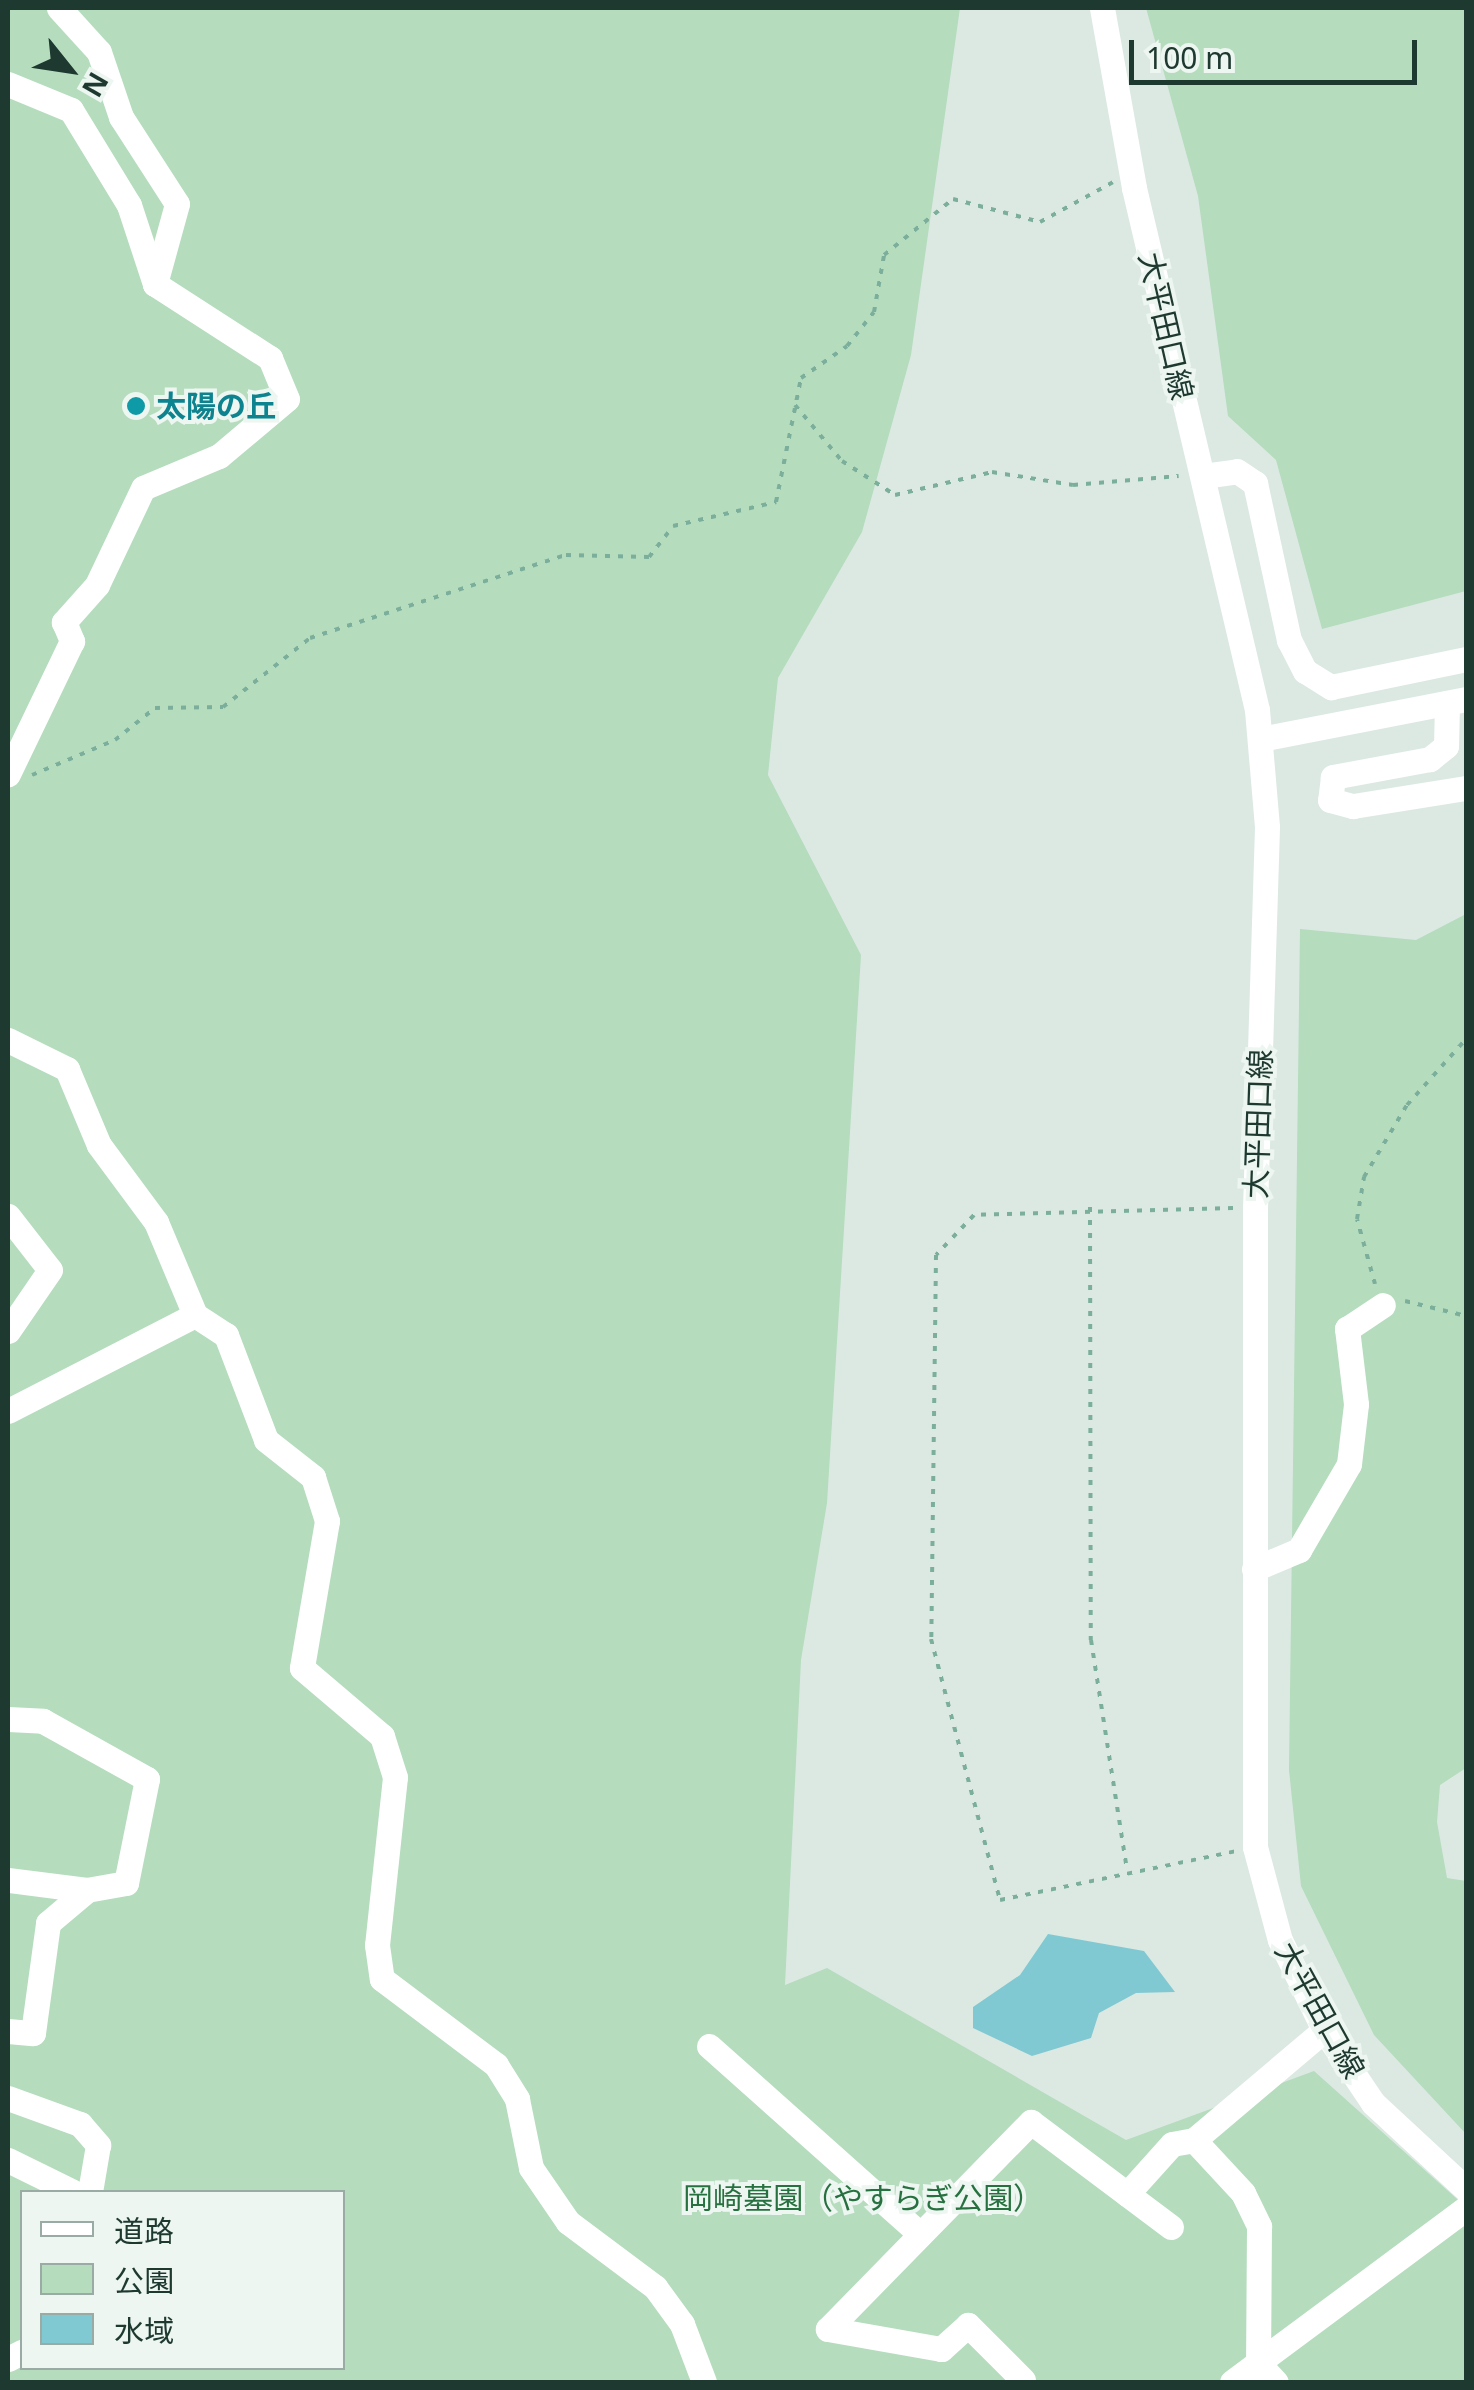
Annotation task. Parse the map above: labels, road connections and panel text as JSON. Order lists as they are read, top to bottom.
{
  "streets": {
    "street": ["大平田口線"]
  },
  "parks": ["岡崎墓園（やすらぎ公園）"],
  "places": ["太陽の丘"],
  "legend": ["道路", "公園", "水域"],
  "scale_bar": "100 m",
  "north": "bottom right"
}
